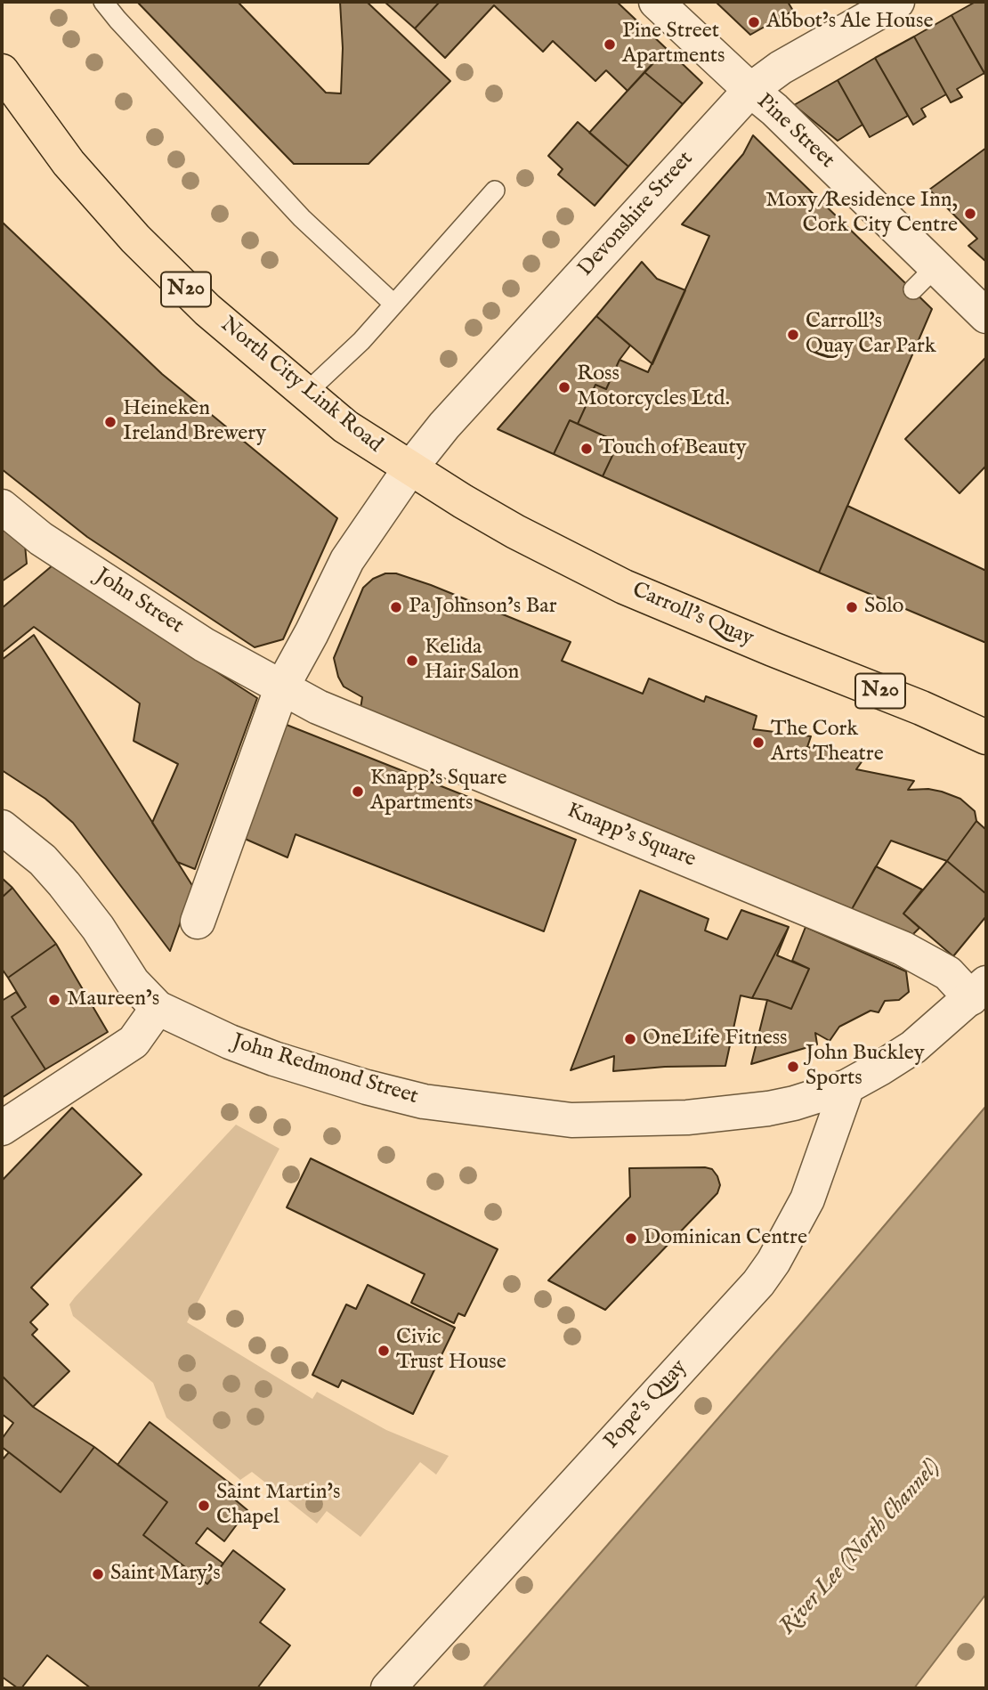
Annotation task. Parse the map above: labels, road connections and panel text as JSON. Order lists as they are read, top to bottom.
{
  "streets": {
    "highway": ["N20", "North City Link Road", "Carroll's Quay"],
    "street": [
      "Pine Street",
      "Devonshire Street",
      "John Street",
      "Knapp's Square",
      "John Redmond Street",
      "Pope's Quay"
    ]
  },
  "crossings": [
    ["Pine Street", "Devonshire Street"],
    ["Devonshire Street", "North City Link Road"],
    ["Devonshire Street", "John Street"],
    ["Devonshire Street", "Carroll's Quay"],
    ["Devonshire Street", "Knapp's Square"],
    ["North City Link Road", "Carroll's Quay"],
    ["John Street", "Knapp's Square"],
    ["Knapp's Square", "John Redmond Street"],
    ["John Redmond Street", "Pope's Quay"]
  ],
  "water": ["River Lee (North Channel)"],
  "places": [
    "Abbot’s Ale House",
    "Pine Street Apartments",
    "Moxy/Residence Inn, Cork City Centre",
    "Carroll's Quay Car Park",
    "Ross Motorcycles Ltd.",
    "Heineken Ireland Brewery",
    "Touch of Beauty",
    "Pa Johnson’s Bar",
    "Solo",
    "Kelida Hair Salon",
    "The Cork Arts Theatre",
    "Knapp's Square Apartments",
    "Maureen’s",
    "OneLife Fitness",
    "John Buckley Sports",
    "Dominican Centre",
    "Civic Trust House",
    "Saint Martin's Chapel",
    "Saint Mary's"
  ]
}
